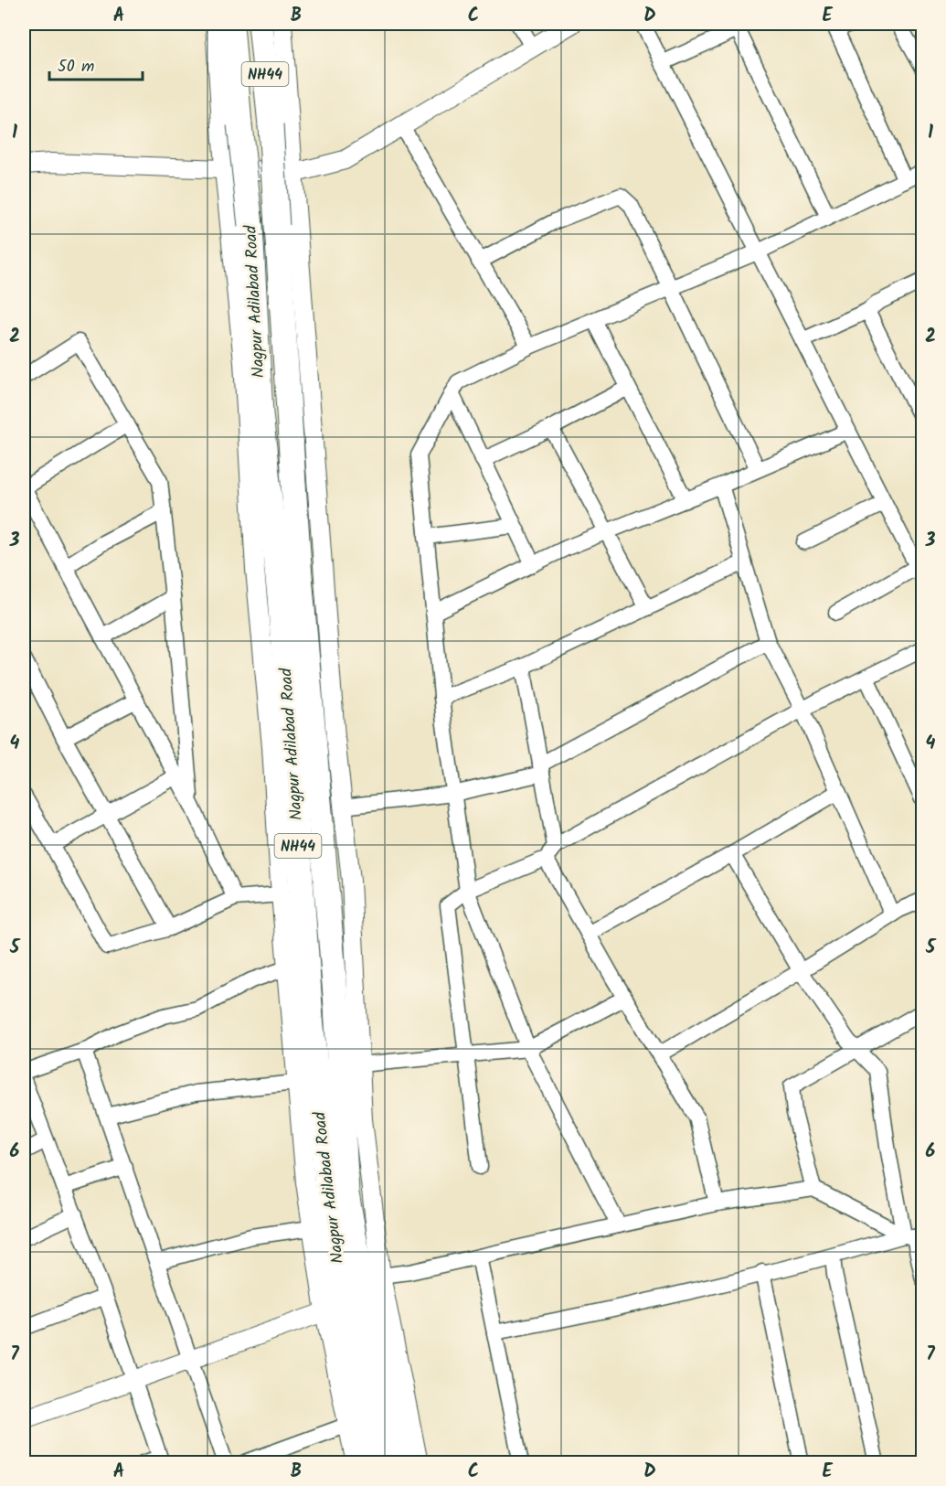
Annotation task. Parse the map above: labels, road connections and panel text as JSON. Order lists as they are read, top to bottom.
{
  "streets": {
    "highway": ["NH44", "Nagpur Adilabad Road"]
  },
  "scale_bar": "50 m",
  "grid": {
    "columns": [
      "A",
      "B",
      "C",
      "D",
      "E"
    ],
    "rows": [
      "1",
      "2",
      "3",
      "4",
      "5",
      "6",
      "7"
    ]
  }
}
